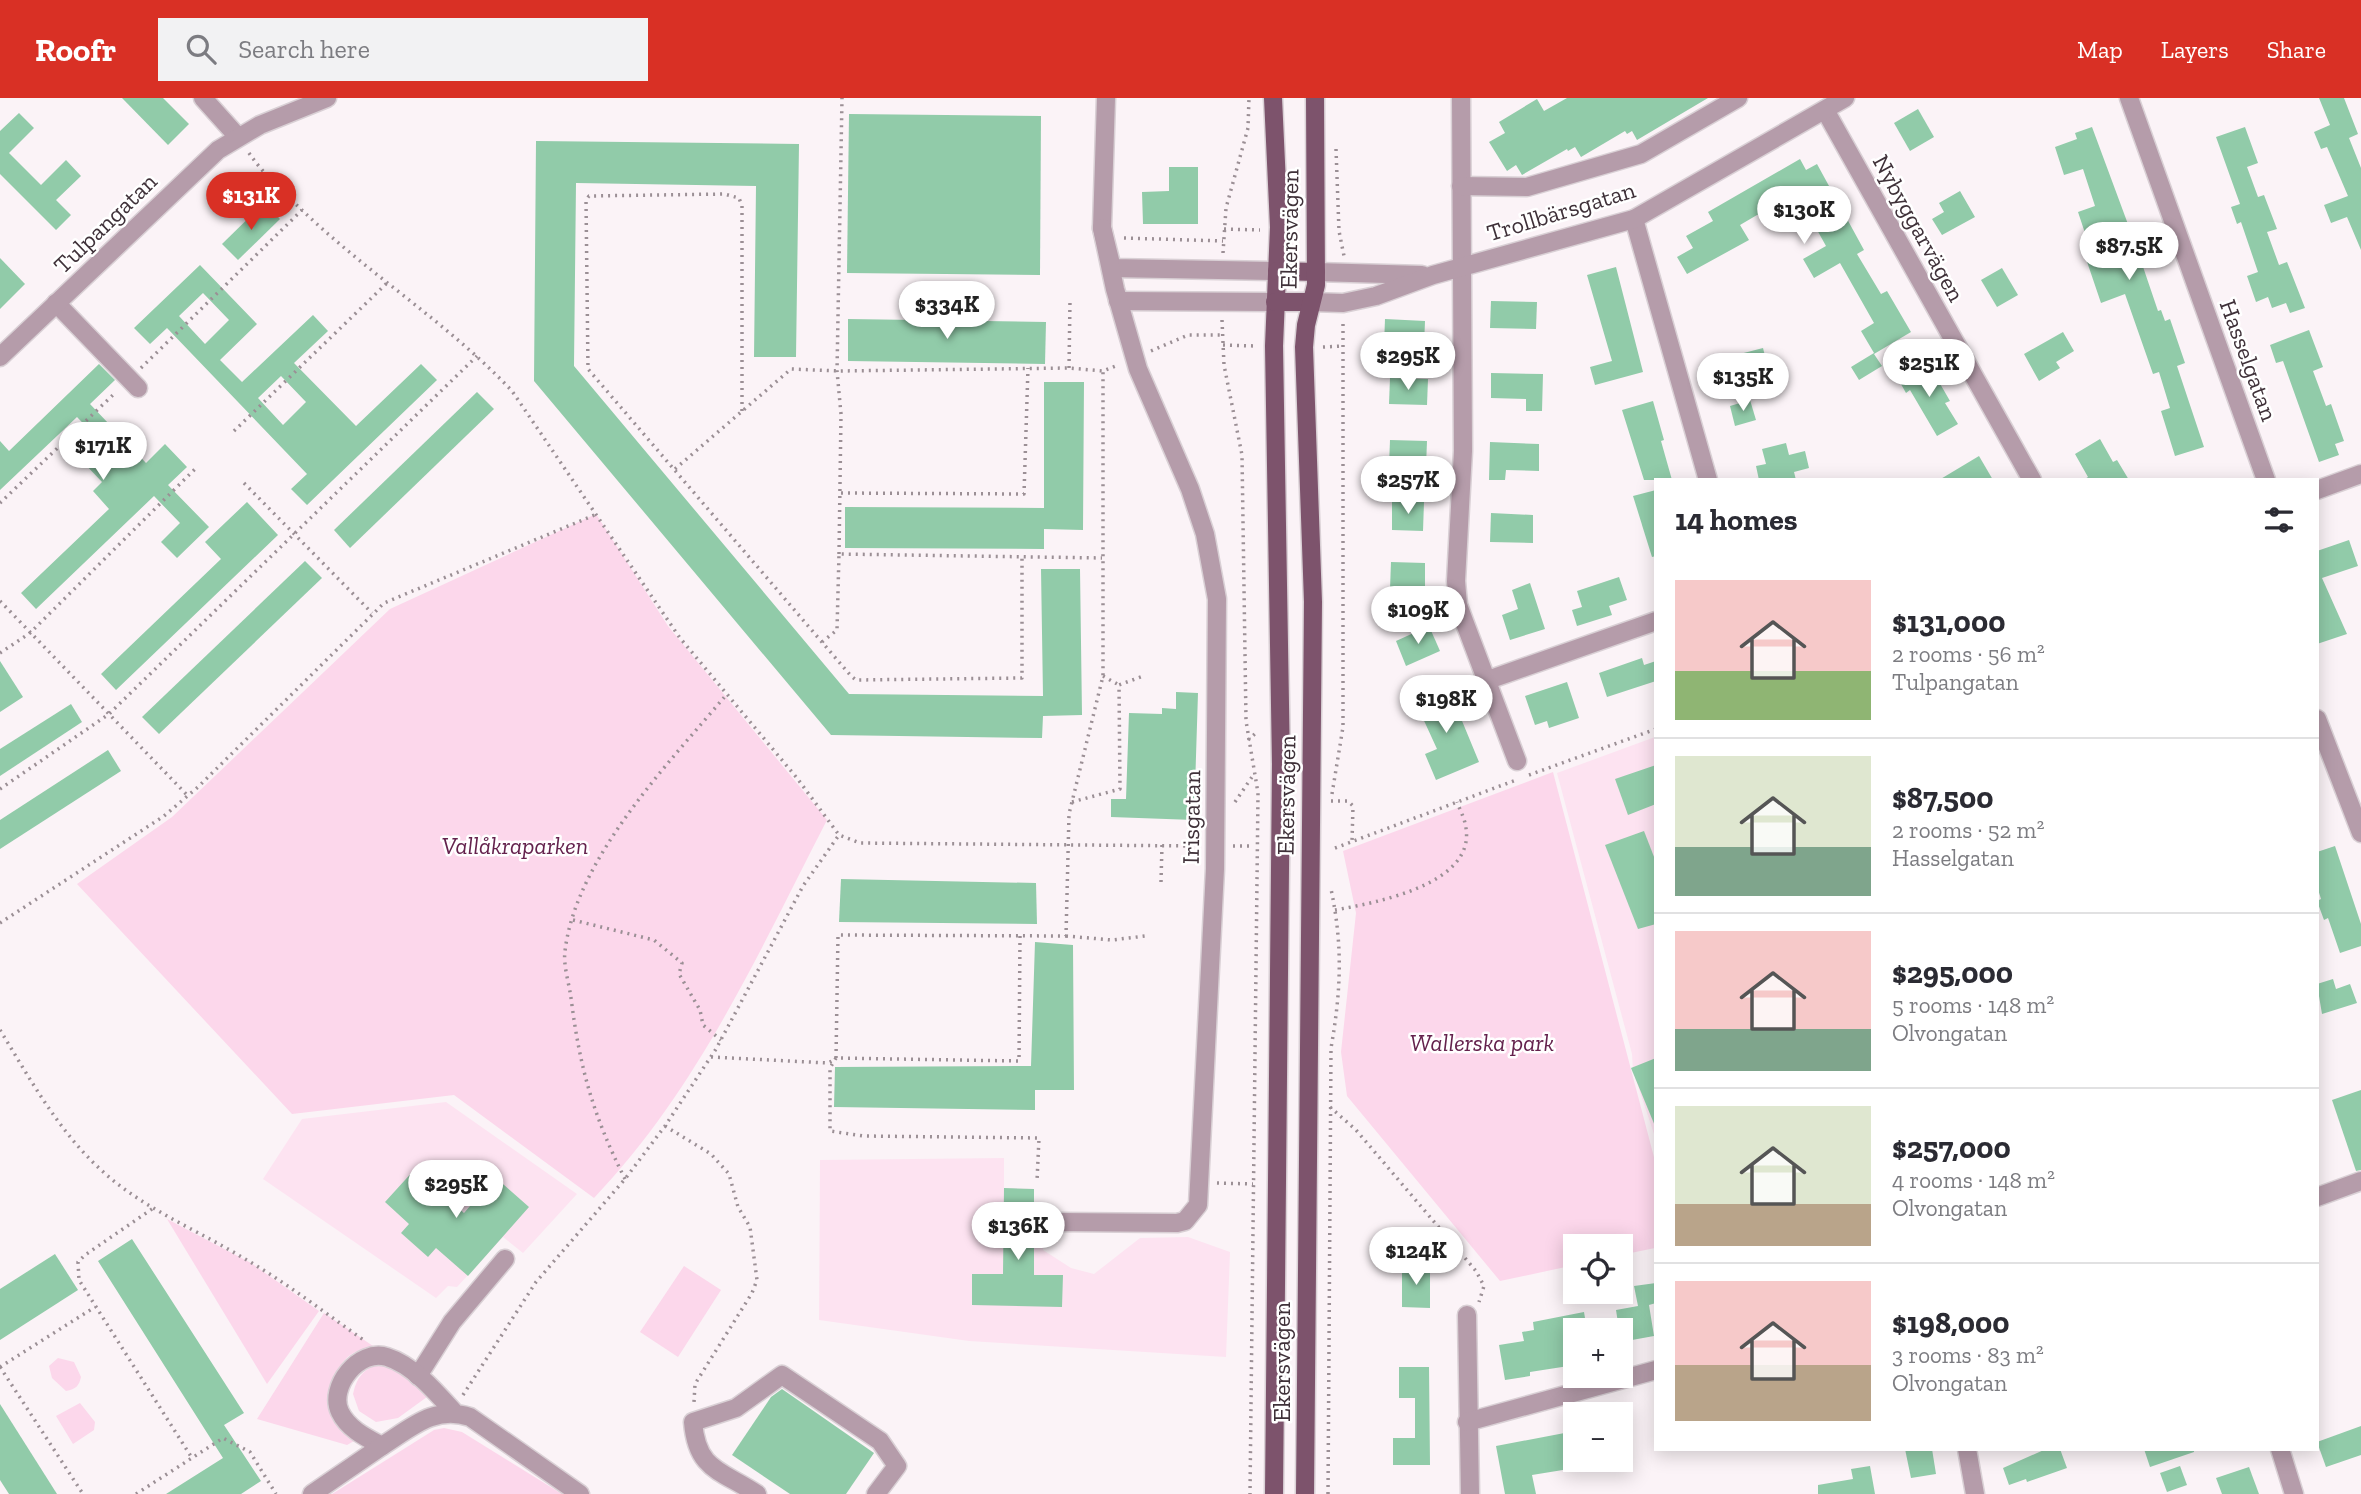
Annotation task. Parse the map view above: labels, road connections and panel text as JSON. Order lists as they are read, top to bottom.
{
  "streets": {
    "main road": ["Ekersvägen"],
    "street": [
      "Trollbärsgatan",
      "Tulpangatan",
      "Nybyggarvägen",
      "Hasselgatan",
      "Irisgatan"
    ]
  },
  "crossings": [
    ["Trollbärsgatan", "Nybyggarvägen"],
    ["Trollbärsgatan", "Ekersvägen"]
  ],
  "parks": ["Vallåkraparken", "Wallerska park"],
  "page": {
    "header": "Roofr",
    "search": "Search here",
    "nav": ["Map", "Layers", "Share"],
    "price": [
      "$131K",
      "$130K",
      "$87.5K",
      "$334K",
      "$295K",
      "$251K",
      "$135K",
      "$171K",
      "$257K",
      "$109K",
      "$198K",
      "$295K",
      "$136K",
      "$124K"
    ],
    "heading": "14 homes",
    "list": [
      {
        "name": "$131,000",
        "note": "2 rooms · 56 m² · Tulpangatan"
      },
      {
        "name": "$87,500",
        "note": "2 rooms · 52 m² · Hasselgatan"
      },
      {
        "name": "$295,000",
        "note": "5 rooms · 148 m² · Olvongatan"
      },
      {
        "name": "$257,000",
        "note": "4 rooms · 148 m² · Olvongatan"
      },
      {
        "name": "$198,000",
        "note": "3 rooms · 83 m² · Olvongatan"
      }
    ],
    "map_buttons": ["+", "−"]
  }
}
